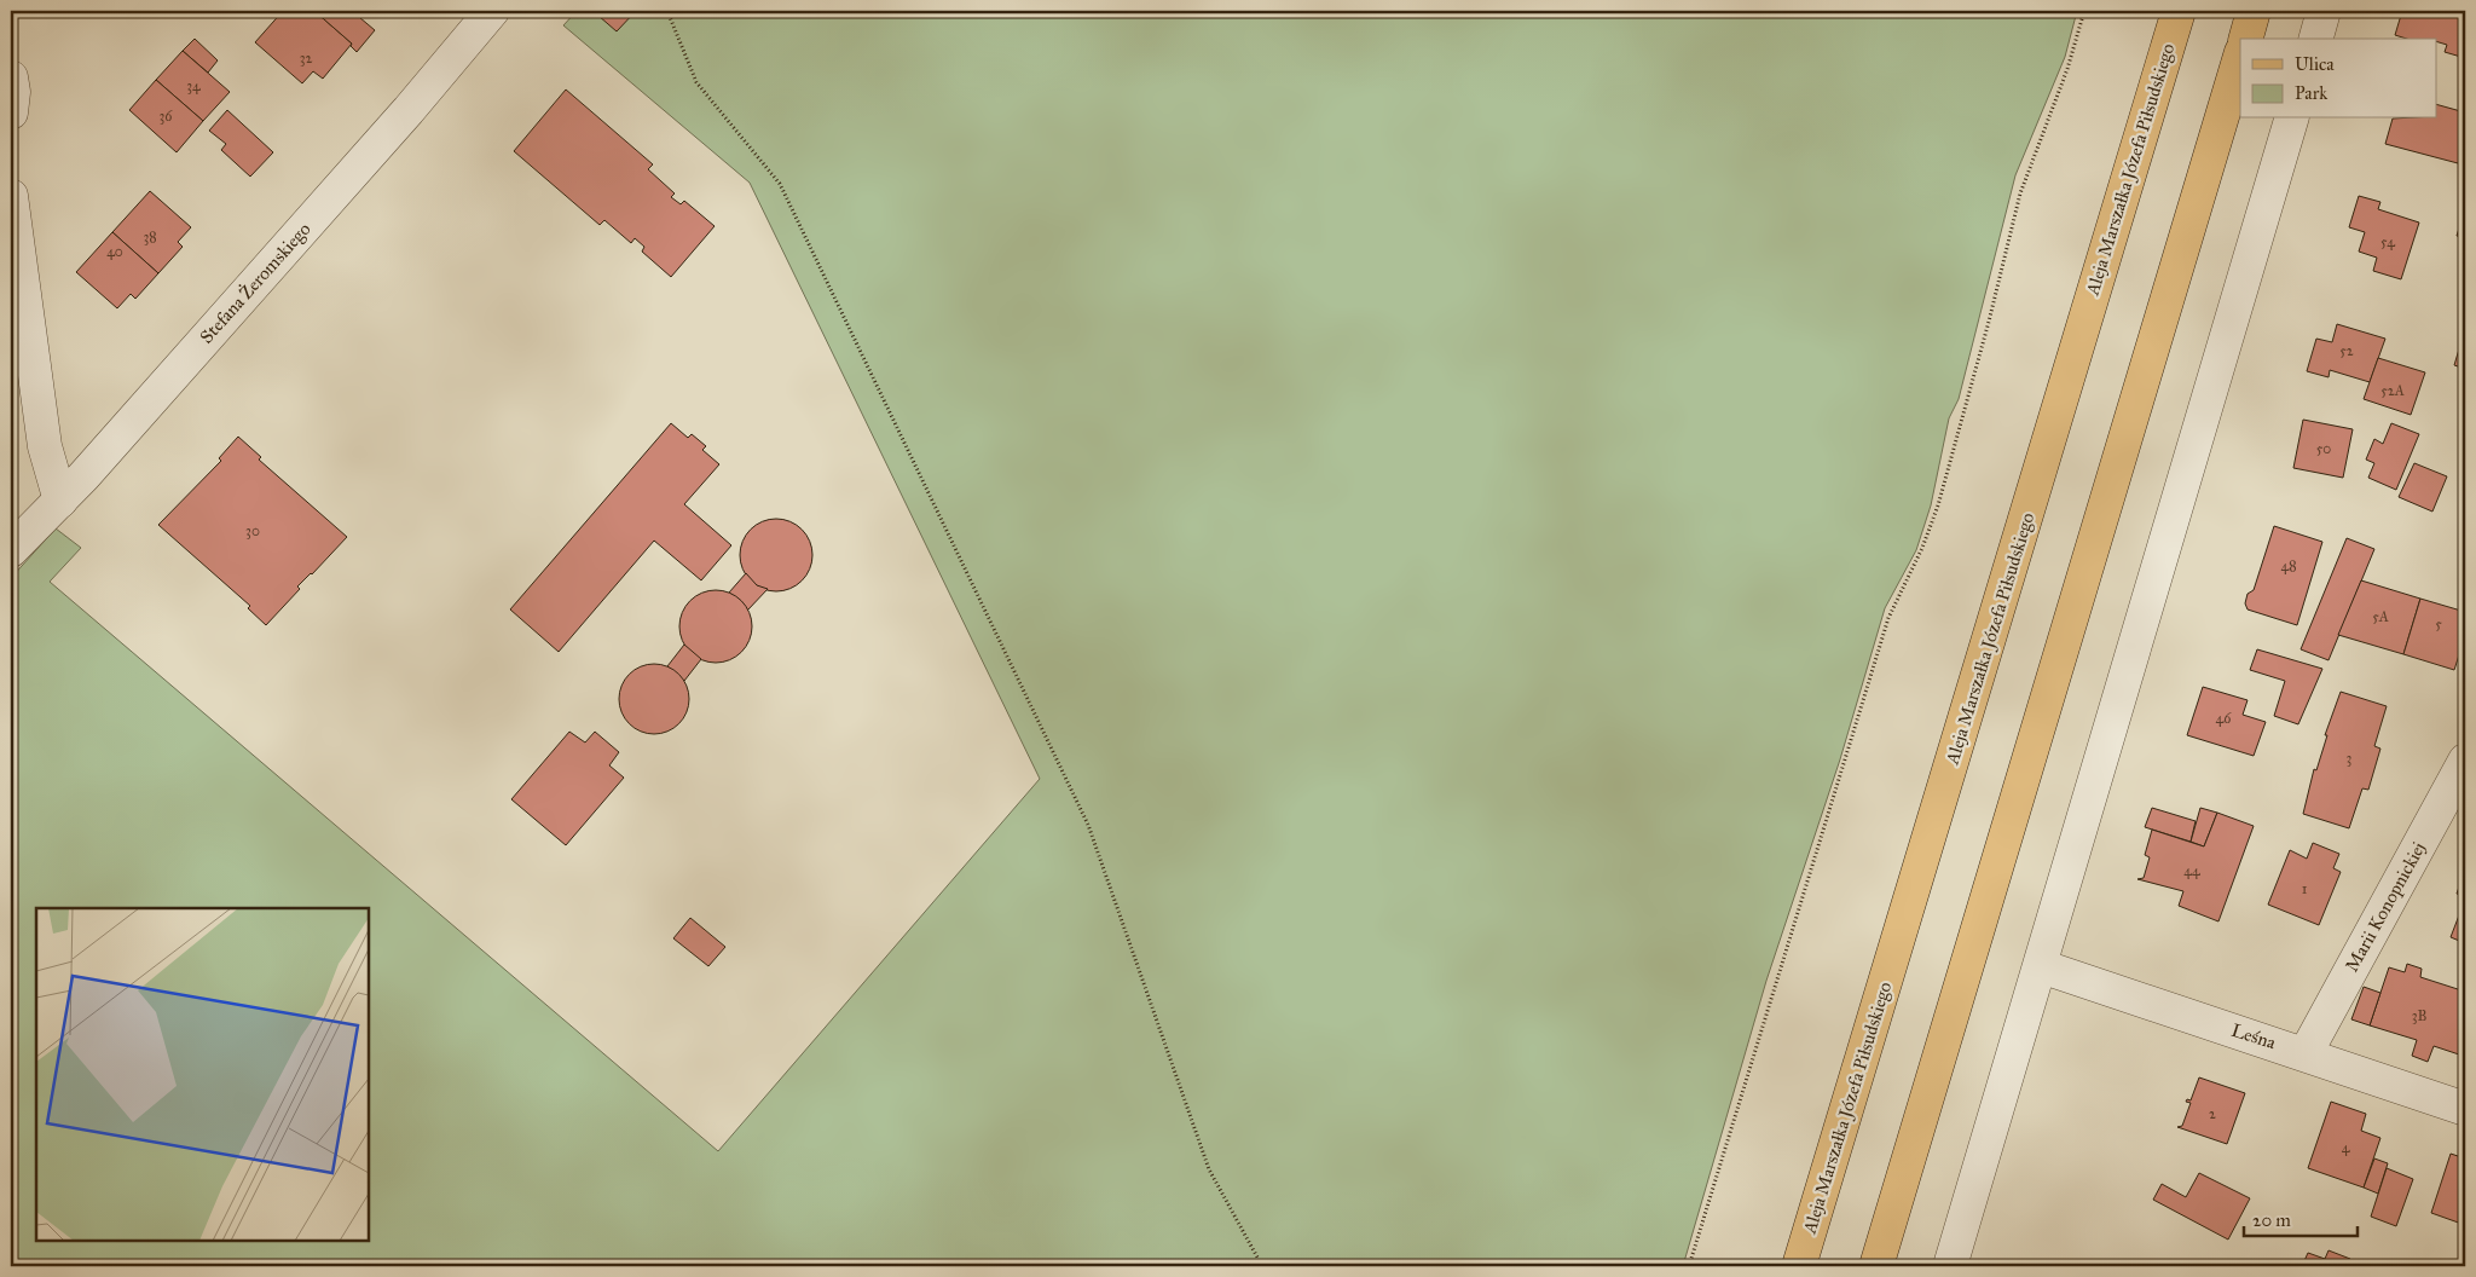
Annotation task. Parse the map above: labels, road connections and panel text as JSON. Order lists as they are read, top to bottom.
{
  "streets": {
    "main road": ["Aleja Marszałka Józefa Piłsudskiego"],
    "street": ["Stefana Żeromskiego", "Marii Konopnickiej", "Leśna"]
  },
  "crossings": [
    ["Marii Konopnickiej", "Leśna"]
  ],
  "house_numbers": [
    "32",
    "34",
    "36",
    "38",
    "54",
    "40",
    "52",
    "52A",
    "50",
    "30",
    "48",
    "5A",
    "5",
    "46",
    "3",
    "44",
    "1",
    "3B",
    "2",
    "4"
  ],
  "legend": ["Ulica", "Park"],
  "scale_bar": "20 m"
}
